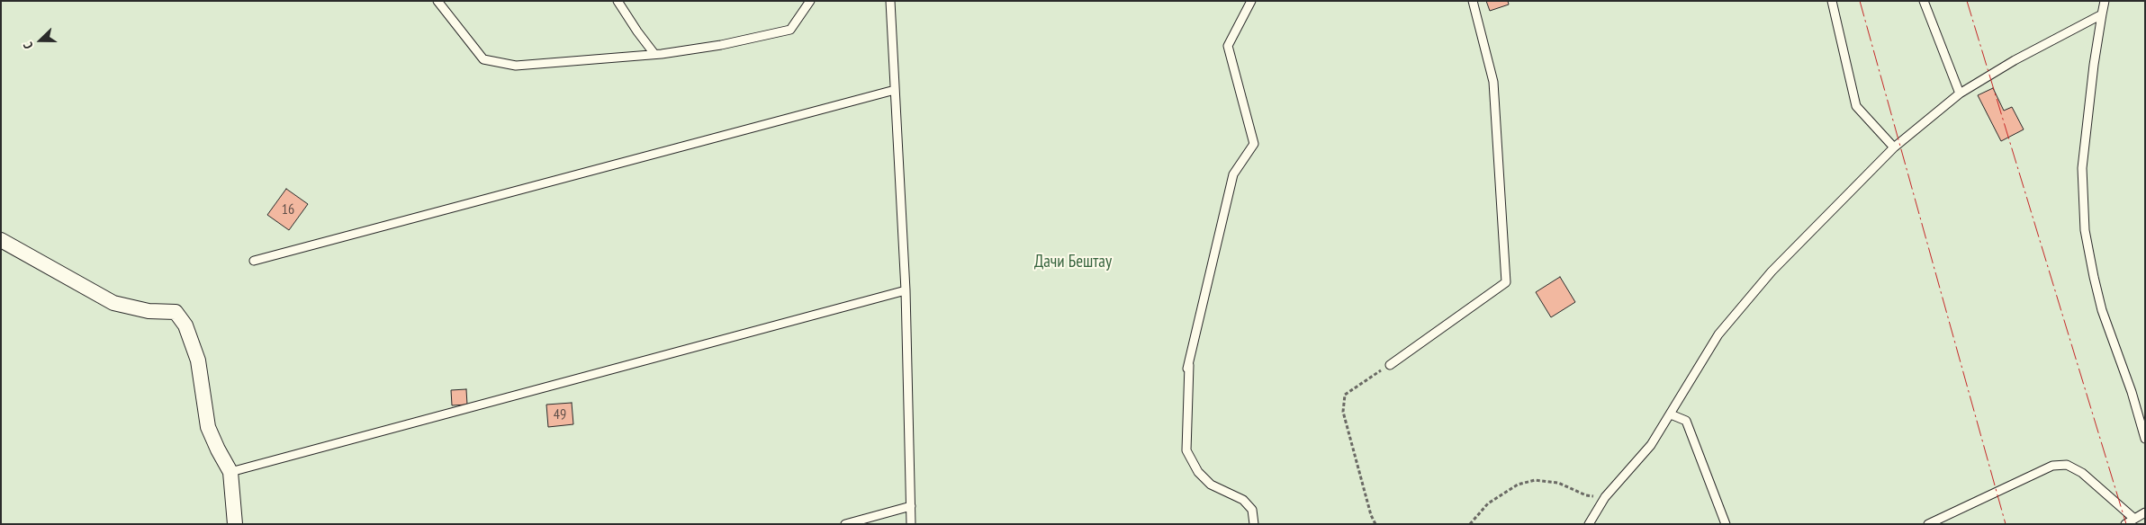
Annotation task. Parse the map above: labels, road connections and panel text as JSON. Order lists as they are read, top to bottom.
{
  "parks": ["Дачи Бештау"],
  "house_numbers": ["16", "49"],
  "north": "left"
}
